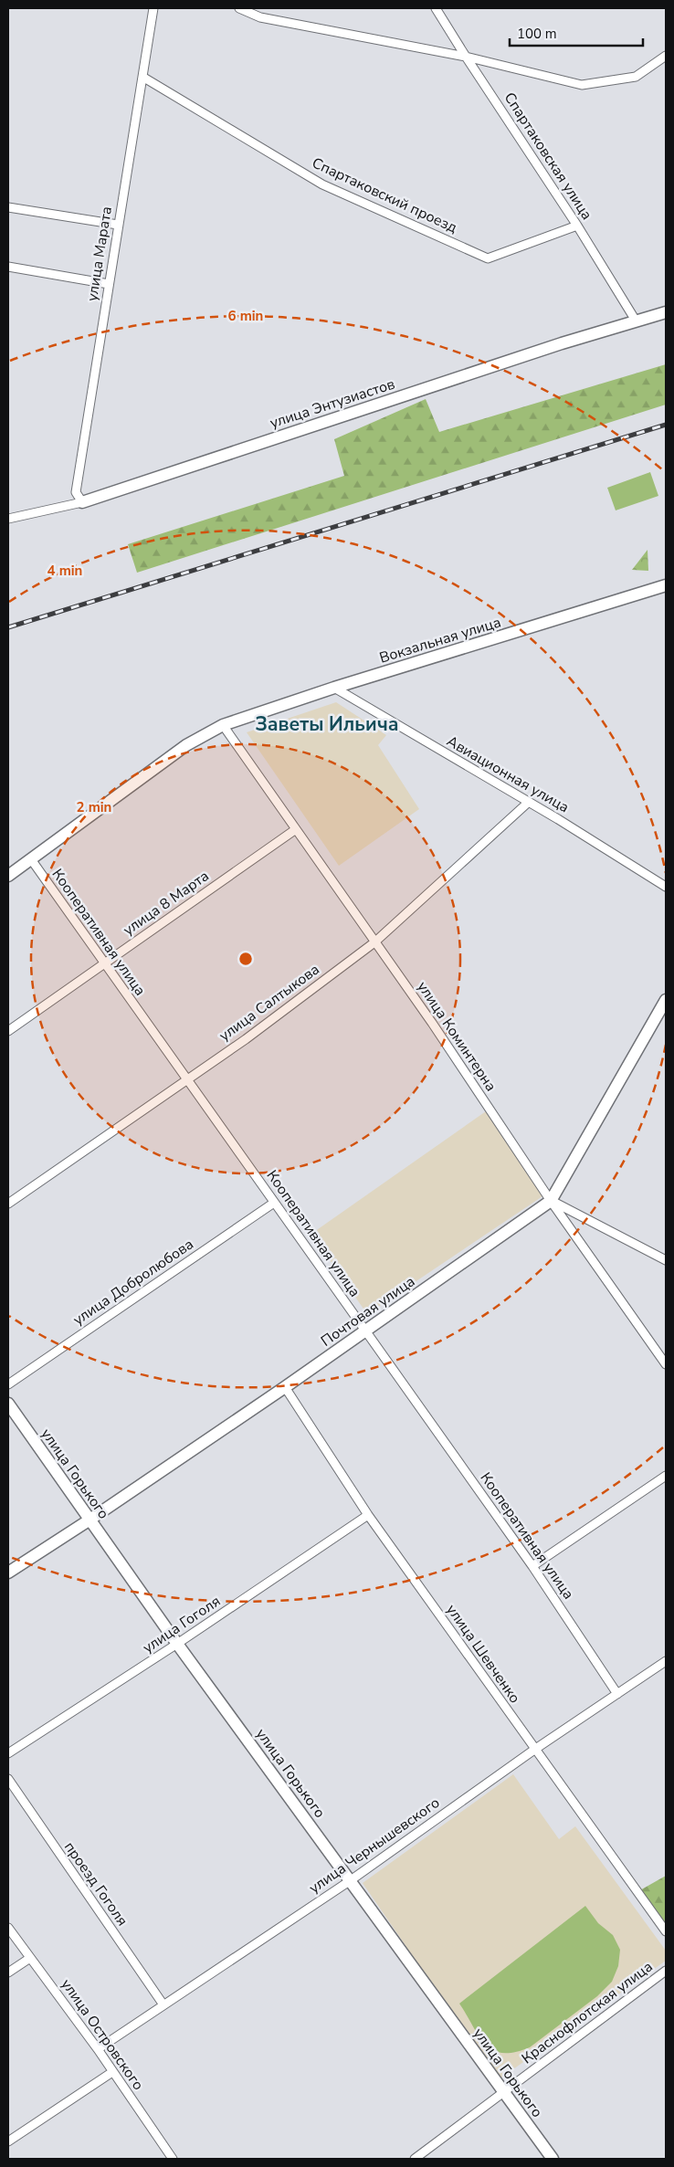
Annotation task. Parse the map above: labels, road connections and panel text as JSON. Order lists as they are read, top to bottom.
{
  "streets": {
    "street": [
      "Спартаковская улица",
      "Спартаковский проезд",
      "улица Марата",
      "улица Энтузиастов",
      "Вокзальная улица",
      "Авиационная улица",
      "улица 8 Марта",
      "Кооперативная улица",
      "улица Салтыкова",
      "улица Коминтерна",
      "улица Добролюбова",
      "Почтовая улица",
      "улица Горького",
      "улица Гоголя",
      "улица Шевченко",
      "улица Чернышевского",
      "проезд Гоголя",
      "Краснофлотская улица",
      "улица Островского"
    ]
  },
  "crossings": [
    ["Спартаковская улица", "Спартаковский проезд"],
    ["Спартаковская улица", "улица Энтузиастов"],
    ["Спартаковский проезд", "улица Марата"],
    ["улица Марата", "улица Энтузиастов"],
    ["Вокзальная улица", "Авиационная улица"],
    ["Вокзальная улица", "Кооперативная улица"],
    ["Вокзальная улица", "улица Коминтерна"],
    ["Авиационная улица", "улица Салтыкова"],
    ["улица 8 Марта", "Кооперативная улица"],
    ["улица 8 Марта", "улица Коминтерна"],
    ["Кооперативная улица", "улица Салтыкова"],
    ["Кооперативная улица", "улица Добролюбова"],
    ["Кооперативная улица", "Почтовая улица"],
    ["Кооперативная улица", "улица Чернышевского"],
    ["улица Салтыкова", "улица Коминтерна"],
    ["улица Коминтерна", "Почтовая улица"],
    ["Почтовая улица", "улица Горького"],
    ["Почтовая улица", "улица Шевченко"],
    ["улица Горького", "улица Гоголя"],
    ["улица Горького", "улица Чернышевского"],
    ["улица Горького", "Краснофлотская улица"],
    ["улица Гоголя", "улица Шевченко"],
    ["улица Шевченко", "улица Чернышевского"],
    ["улица Чернышевского", "проезд Гоголя"],
    ["улица Чернышевского", "улица Островского"]
  ],
  "districts": ["Заветы Ильича"],
  "scale_bar": "100 m",
  "rings": ["6 min", "4 min", "2 min"]
}
